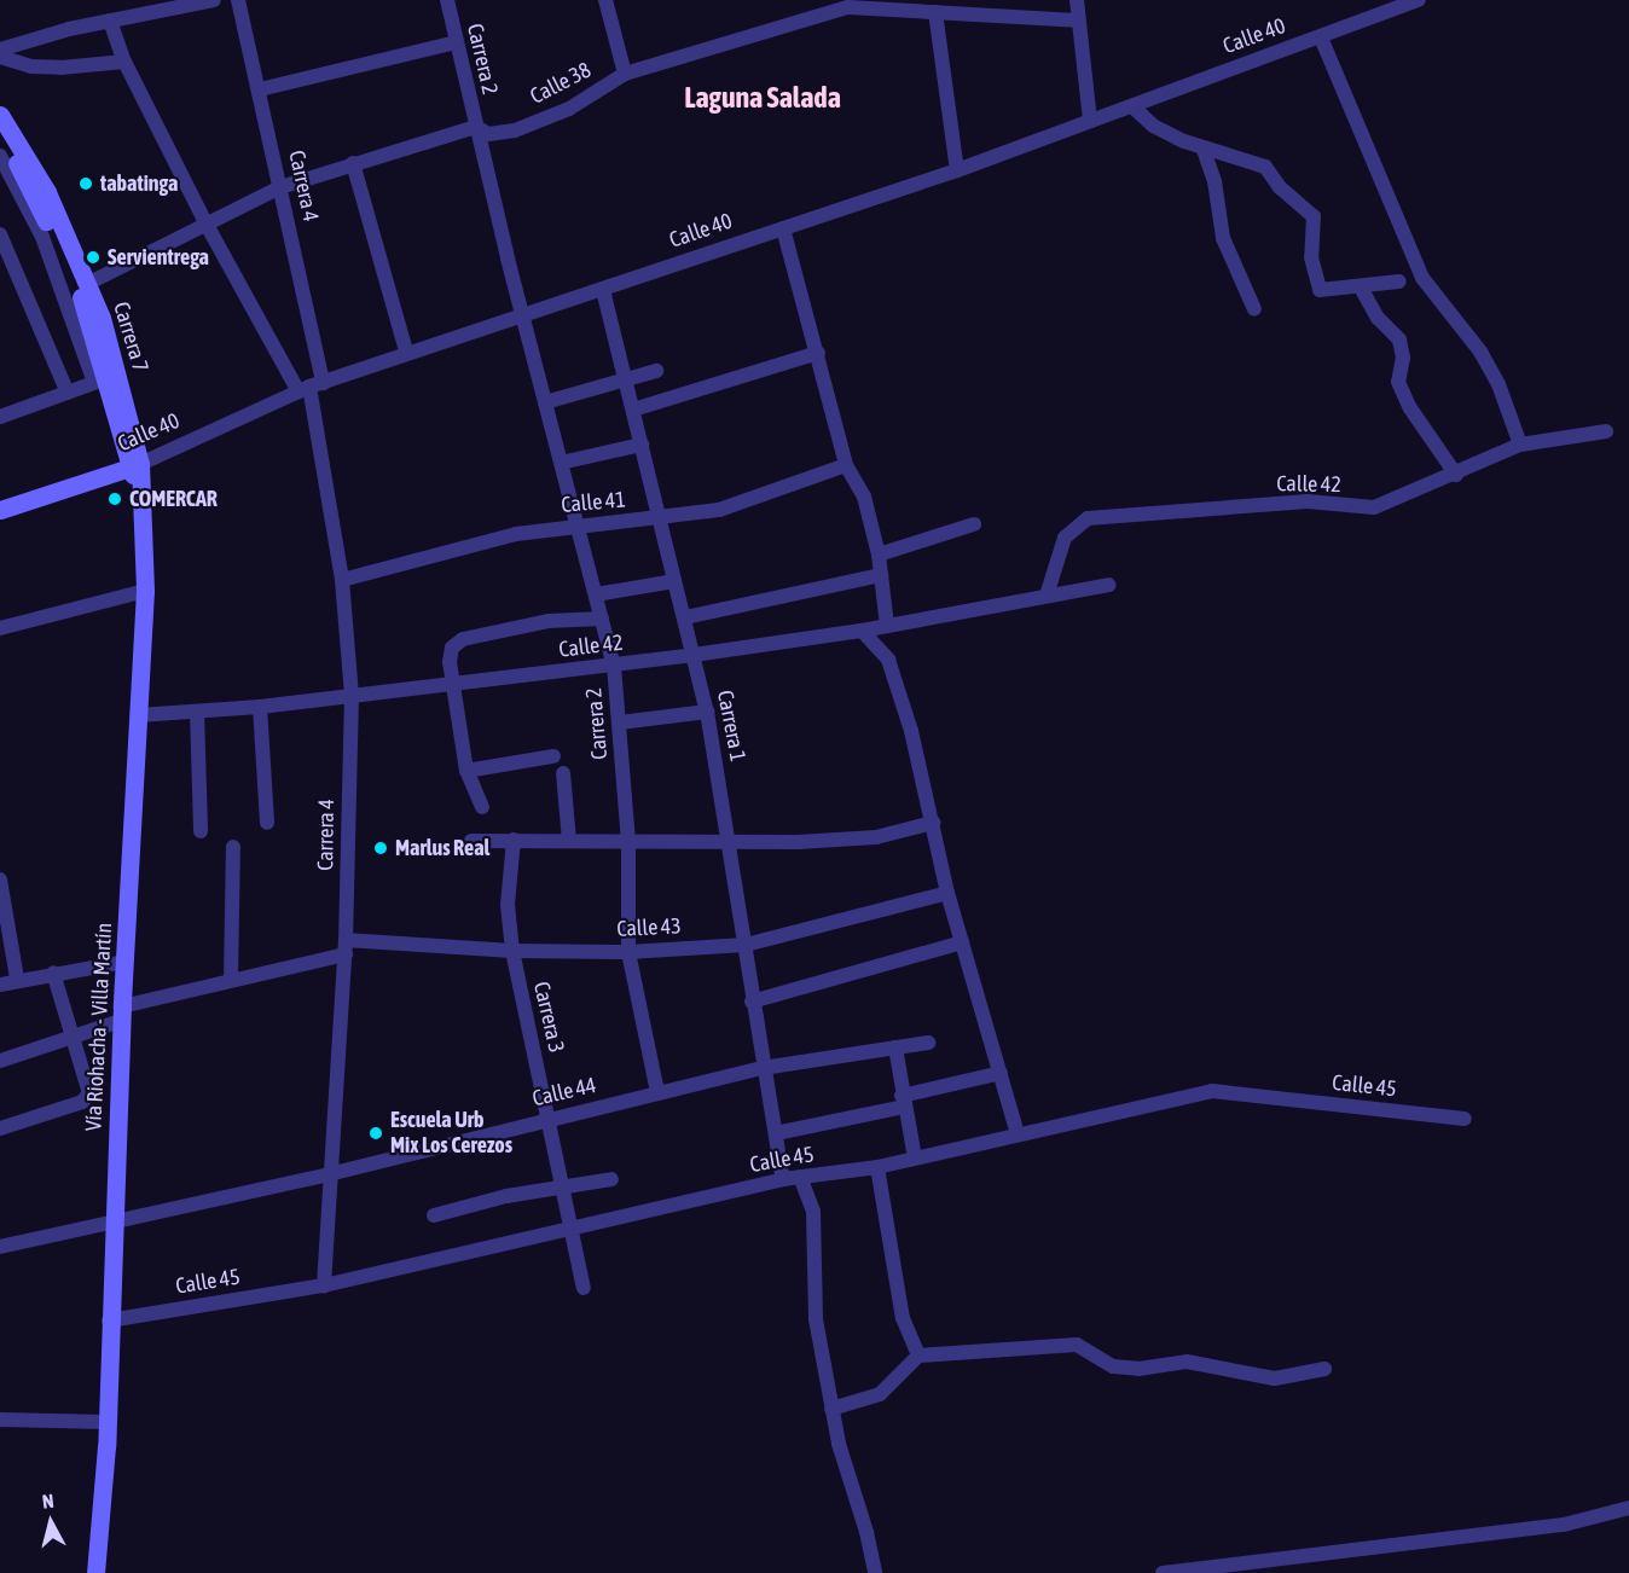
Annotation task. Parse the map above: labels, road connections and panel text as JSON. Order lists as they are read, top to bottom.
{
  "streets": {
    "main road": ["Calle 40", "Carrera 7", "Vía Riohacha - Villa Martín"],
    "street": [
      "Carrera 2",
      "Calle 38",
      "Carrera 4",
      "Calle 42",
      "Calle 41",
      "Carrera 1",
      "Calle 43",
      "Carrera 3",
      "Calle 45",
      "Calle 44"
    ]
  },
  "crossings": [
    ["Calle 40", "Carrera 2"],
    ["Calle 40", "Carrera 4"],
    ["Calle 40", "Carrera 7"],
    ["Calle 40", "Carrera 1"],
    ["Calle 40", "Vía Riohacha - Villa Martín"],
    ["Carrera 2", "Calle 38"],
    ["Carrera 2", "Calle 42"],
    ["Carrera 2", "Calle 41"],
    ["Carrera 2", "Calle 43"],
    ["Carrera 2", "Calle 44"],
    ["Calle 38", "Carrera 4"],
    ["Calle 38", "Carrera 7"],
    ["Carrera 4", "Calle 42"],
    ["Carrera 4", "Calle 41"],
    ["Carrera 4", "Calle 43"],
    ["Carrera 4", "Calle 45"],
    ["Carrera 4", "Calle 44"],
    ["Carrera 7", "Vía Riohacha - Villa Martín"],
    ["Calle 42", "Carrera 1"],
    ["Calle 42", "Vía Riohacha - Villa Martín"],
    ["Calle 41", "Carrera 1"],
    ["Carrera 1", "Calle 43"],
    ["Carrera 1", "Calle 45"],
    ["Carrera 1", "Calle 44"],
    ["Calle 43", "Carrera 3"],
    ["Calle 43", "Vía Riohacha - Villa Martín"],
    ["Carrera 3", "Calle 45"],
    ["Carrera 3", "Calle 44"],
    ["Vía Riohacha - Villa Martín", "Calle 45"],
    ["Vía Riohacha - Villa Martín", "Calle 44"]
  ],
  "districts": ["Laguna Salada"],
  "places": [
    "tabatinga",
    "Servientrega",
    "COMERCAR",
    "Marlus Real",
    "Escuela Urb Mix Los Cerezos"
  ],
  "north": "top"
}
